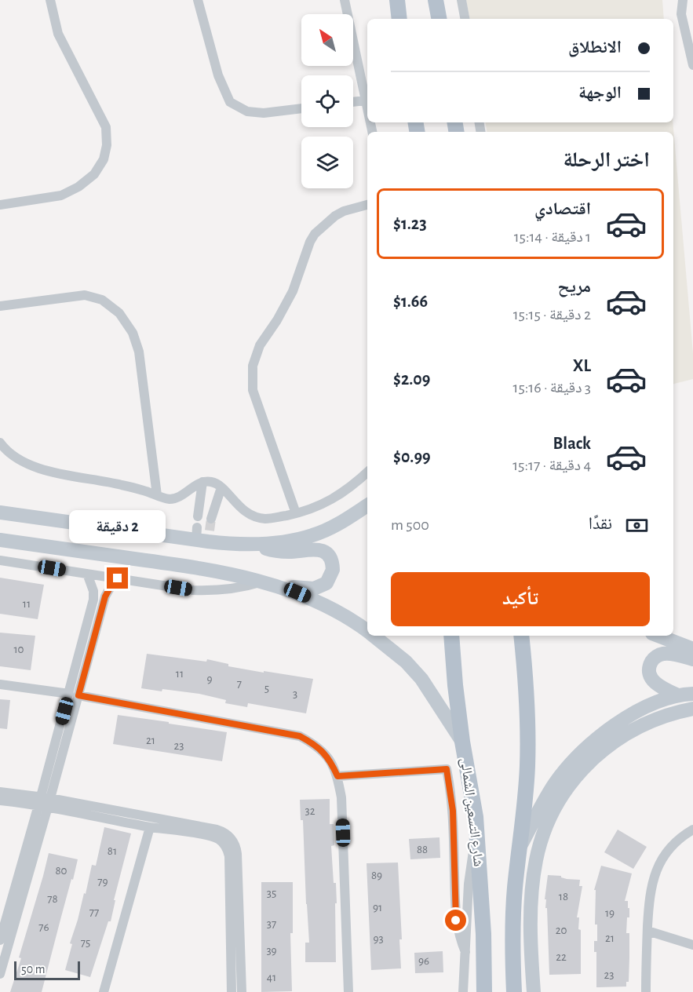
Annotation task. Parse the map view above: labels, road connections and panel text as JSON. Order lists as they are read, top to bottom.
{
  "streets": {
    "main road": ["شارع التسعين الشمالى"]
  },
  "house_numbers": [
    "11",
    "10",
    "11",
    "9",
    "7",
    "5",
    "3",
    "21",
    "23",
    "32",
    "88",
    "81",
    "80",
    "89",
    "79",
    "35",
    "18",
    "78",
    "91",
    "77",
    "19",
    "37",
    "76",
    "20",
    "21",
    "93",
    "75",
    "39",
    "22",
    "96",
    "23",
    "41"
  ],
  "scale_bar": "50 m",
  "north": "top left",
  "page": {
    "banner": ["الانطلاق", "الوجهة"],
    "heading": "اختر الرحلة",
    "list": [
      {
        "name": "اقتصادي",
        "note": "1 دقيقة · 15:14",
        "value": "$1.23"
      },
      {
        "name": "مريح",
        "note": "2 دقيقة · 15:15",
        "value": "$1.66"
      },
      {
        "name": "XL",
        "note": "3 دقيقة · 15:16",
        "value": "$2.09"
      },
      {
        "name": "Black",
        "note": "4 دقيقة · 15:17",
        "value": "$0.99"
      }
    ],
    "pay": ["نقدًا", "500 m"],
    "bubble": "2 دقيقة",
    "buttons": "تأكيد",
    "scale": "50 m"
  }
}
